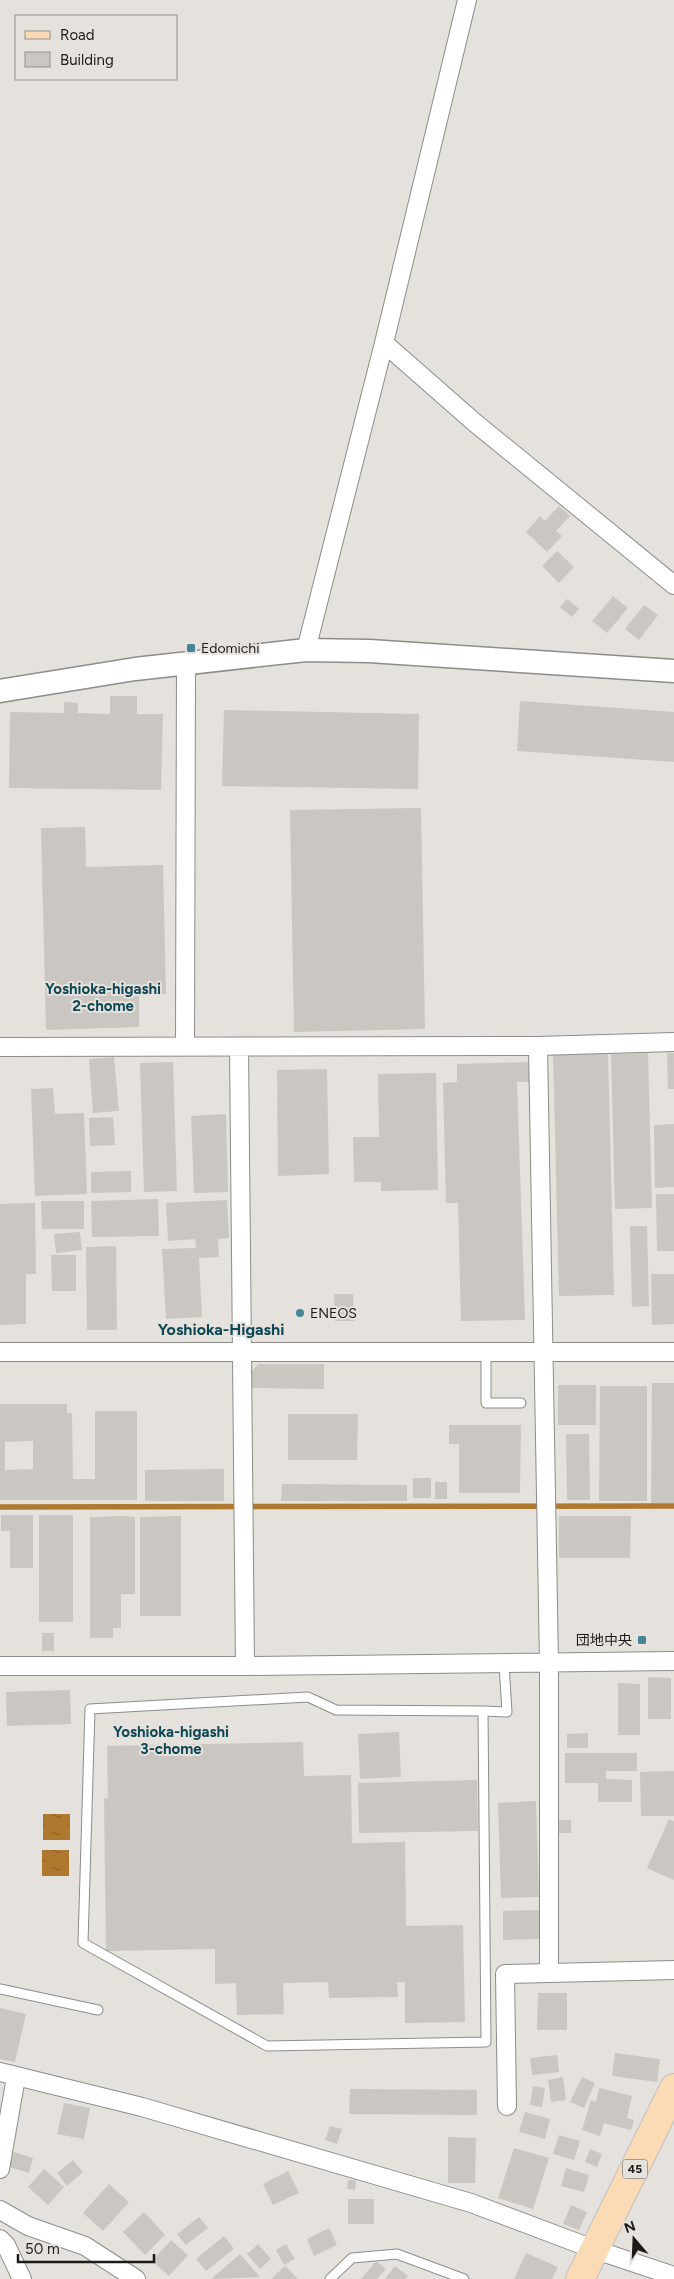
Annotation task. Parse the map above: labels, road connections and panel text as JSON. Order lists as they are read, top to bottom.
{
  "streets": {
    "main road": ["45"]
  },
  "districts": ["Yoshioka-higashi 2-chome", "Yoshioka-Higashi", "Yoshioka-higashi 3-chome"],
  "places": {
    "transit": ["Edomichi", "団地中央"],
    "other": ["ENEOS"]
  },
  "legend": ["Road", "Building"],
  "scale_bar": "50 m",
  "north": "top"
}
